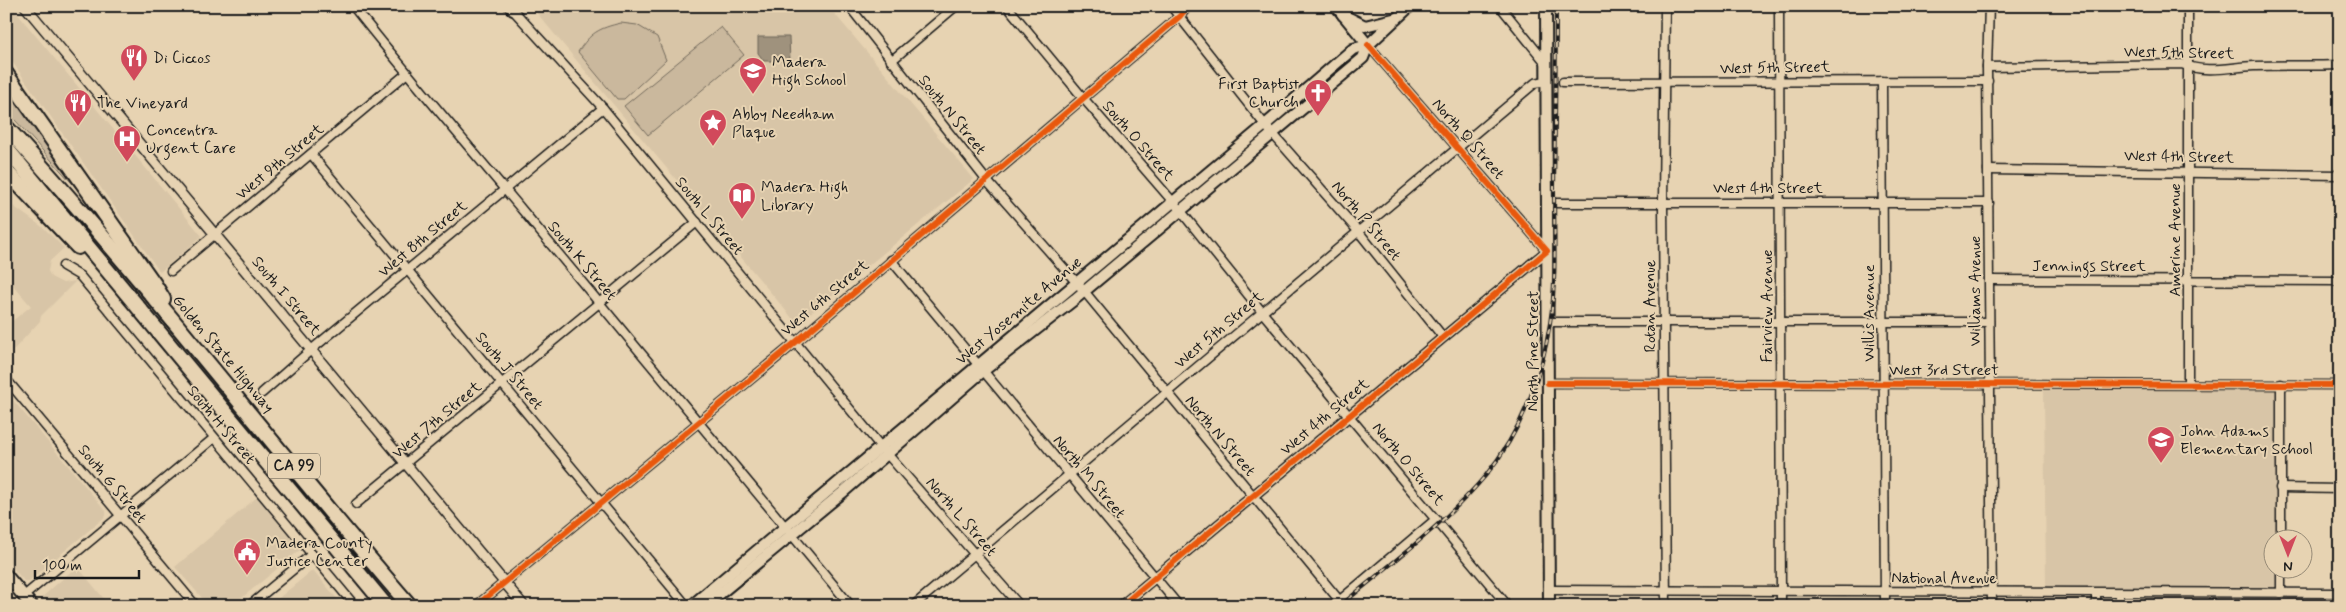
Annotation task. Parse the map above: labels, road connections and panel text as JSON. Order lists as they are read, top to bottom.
{
  "streets": {
    "highway": ["Golden State Highway", "CA 99"],
    "main road": ["West Yosemite Avenue", "North Pine Street"],
    "street": [
      "West 5th Street",
      "South N Street",
      "North Q Street",
      "South O Street",
      "West 4th Street",
      "West 9th Street",
      "South L Street",
      "North P Street",
      "West 8th Street",
      "Amerine Avenue",
      "South K Street",
      "Jennings Street",
      "Williams Avenue",
      "South I Street",
      "West 6th Street",
      "Rotan Avenue",
      "Fairview Avenue",
      "Willis Avenue",
      "West 3rd Street",
      "South J Street",
      "West 7th Street",
      "South H Street",
      "North N Street",
      "North O Street",
      "North M Street",
      "South G Street",
      "North L Street",
      "National Avenue"
    ]
  },
  "crossings": [
    ["West 5th Street", "North Q Street"],
    ["West 5th Street", "North P Street"],
    ["West 5th Street", "Amerine Avenue"],
    ["West 5th Street", "Williams Avenue"],
    ["West 5th Street", "Rotan Avenue"],
    ["West 5th Street", "Fairview Avenue"],
    ["West 5th Street", "Willis Avenue"],
    ["West 5th Street", "North Pine Street"],
    ["West 5th Street", "North N Street"],
    ["West 5th Street", "North O Street"],
    ["West 5th Street", "North M Street"],
    ["West 5th Street", "North L Street"],
    ["South N Street", "West 6th Street"],
    ["South N Street", "West Yosemite Avenue"],
    ["South N Street", "North N Street"],
    ["North Q Street", "West 4th Street"],
    ["North Q Street", "West Yosemite Avenue"],
    ["North Q Street", "North Pine Street"],
    ["South O Street", "West 6th Street"],
    ["South O Street", "West Yosemite Avenue"],
    ["South O Street", "North O Street"],
    ["West 4th Street", "North P Street"],
    ["West 4th Street", "Amerine Avenue"],
    ["West 4th Street", "Williams Avenue"],
    ["West 4th Street", "Rotan Avenue"],
    ["West 4th Street", "Fairview Avenue"],
    ["West 4th Street", "Willis Avenue"],
    ["West 4th Street", "North Pine Street"],
    ["West 4th Street", "North N Street"],
    ["West 4th Street", "North O Street"],
    ["West 4th Street", "North M Street"],
    ["West 9th Street", "South K Street"],
    ["West 9th Street", "South I Street"],
    ["West 9th Street", "South J Street"],
    ["South L Street", "West 8th Street"],
    ["South L Street", "West 6th Street"],
    ["South L Street", "West Yosemite Avenue"],
    ["South L Street", "West 7th Street"],
    ["South L Street", "North L Street"],
    ["North P Street", "West 6th Street"],
    ["North P Street", "West Yosemite Avenue"],
    ["West 8th Street", "South K Street"],
    ["West 8th Street", "South I Street"],
    ["West 8th Street", "South J Street"],
    ["Amerine Avenue", "Jennings Street"],
    ["Amerine Avenue", "West 3rd Street"],
    ["South K Street", "West 6th Street"],
    ["South K Street", "West Yosemite Avenue"],
    ["South K Street", "West 7th Street"],
    ["Jennings Street", "Williams Avenue"],
    ["Williams Avenue", "West 3rd Street"],
    ["Williams Avenue", "National Avenue"],
    ["South I Street", "West 6th Street"],
    ["South I Street", "West 7th Street"],
    ["West 6th Street", "South J Street"],
    ["West 6th Street", "North M Street"],
    ["Rotan Avenue", "West 3rd Street"],
    ["Rotan Avenue", "National Avenue"],
    ["Fairview Avenue", "West 3rd Street"],
    ["Fairview Avenue", "National Avenue"],
    ["West Yosemite Avenue", "South J Street"],
    ["West Yosemite Avenue", "North N Street"],
    ["West Yosemite Avenue", "North O Street"],
    ["West Yosemite Avenue", "North M Street"],
    ["West Yosemite Avenue", "North L Street"],
    ["Willis Avenue", "West 3rd Street"],
    ["Willis Avenue", "National Avenue"],
    ["North Pine Street", "West 3rd Street"],
    ["North Pine Street", "National Avenue"],
    ["South J Street", "West 7th Street"]
  ],
  "places": {
    "restaurant": ["Di Ciccos", "The Vineyard"],
    "school or university": ["Madera High School", "John Adams Elementary School"],
    "church": ["First Baptist Church"],
    "place": ["Abby Needham Plaque"],
    "hospital": ["Concentra Urgent Care"],
    "library": ["Madera High Library"],
    "public building": ["Madera County Justice Center"]
  },
  "scale_bar": "100 m",
  "north": "bottom"
}
